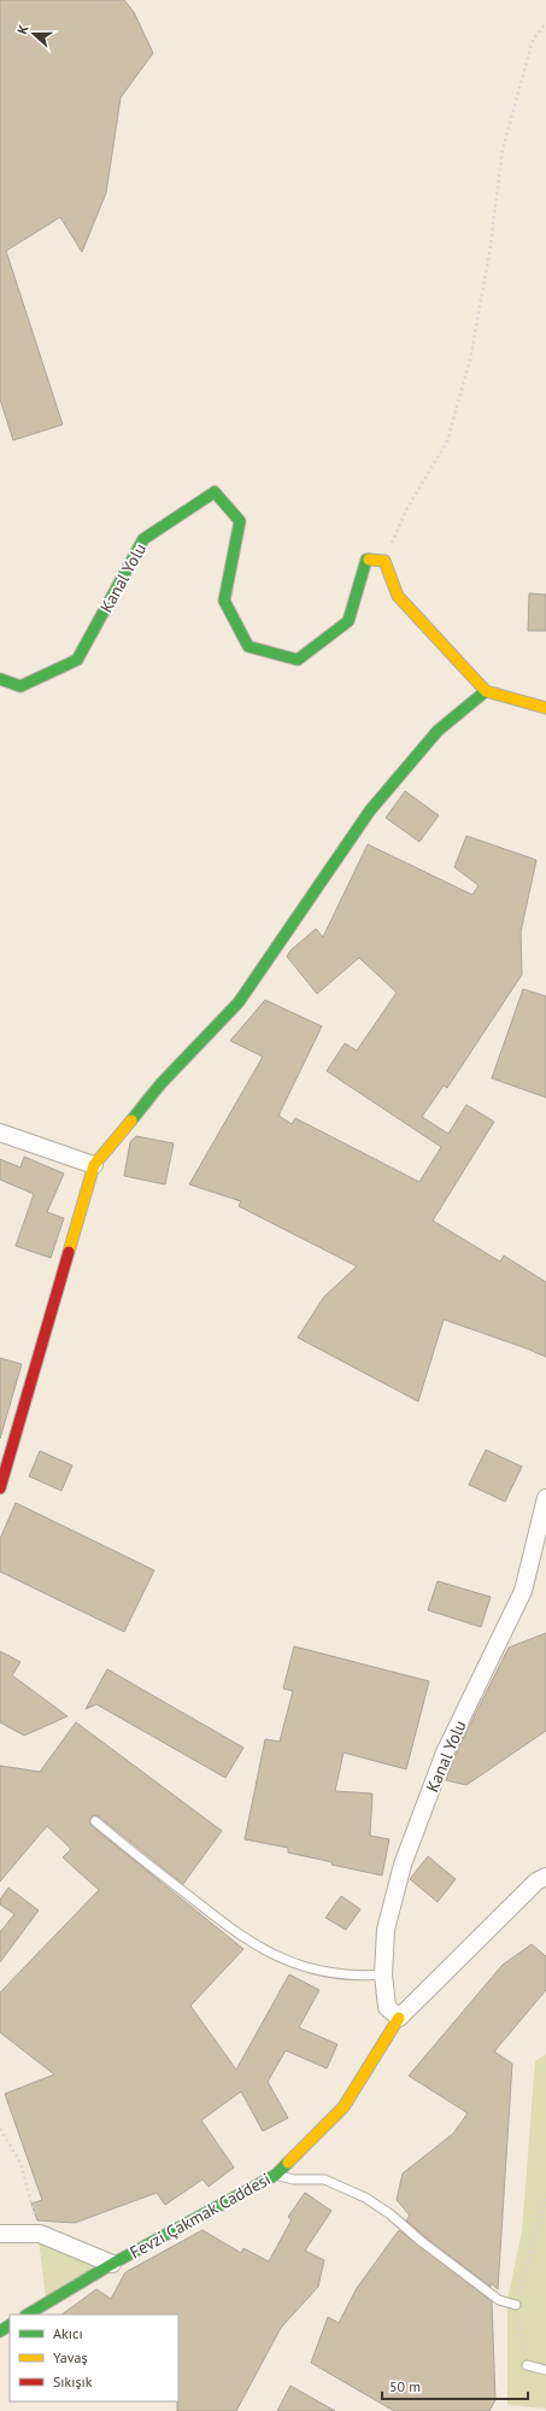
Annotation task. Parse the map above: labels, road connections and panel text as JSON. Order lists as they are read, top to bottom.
{
  "streets": {
    "street": ["Kanal Yolu", "Fevzi Çakmak Caddesi"]
  },
  "crossings": [
    ["Kanal Yolu", "Fevzi Çakmak Caddesi"]
  ],
  "legend": ["Akıcı", "Yavaş", "Sıkışık"],
  "scale_bar": "50 m",
  "north": "left"
}
